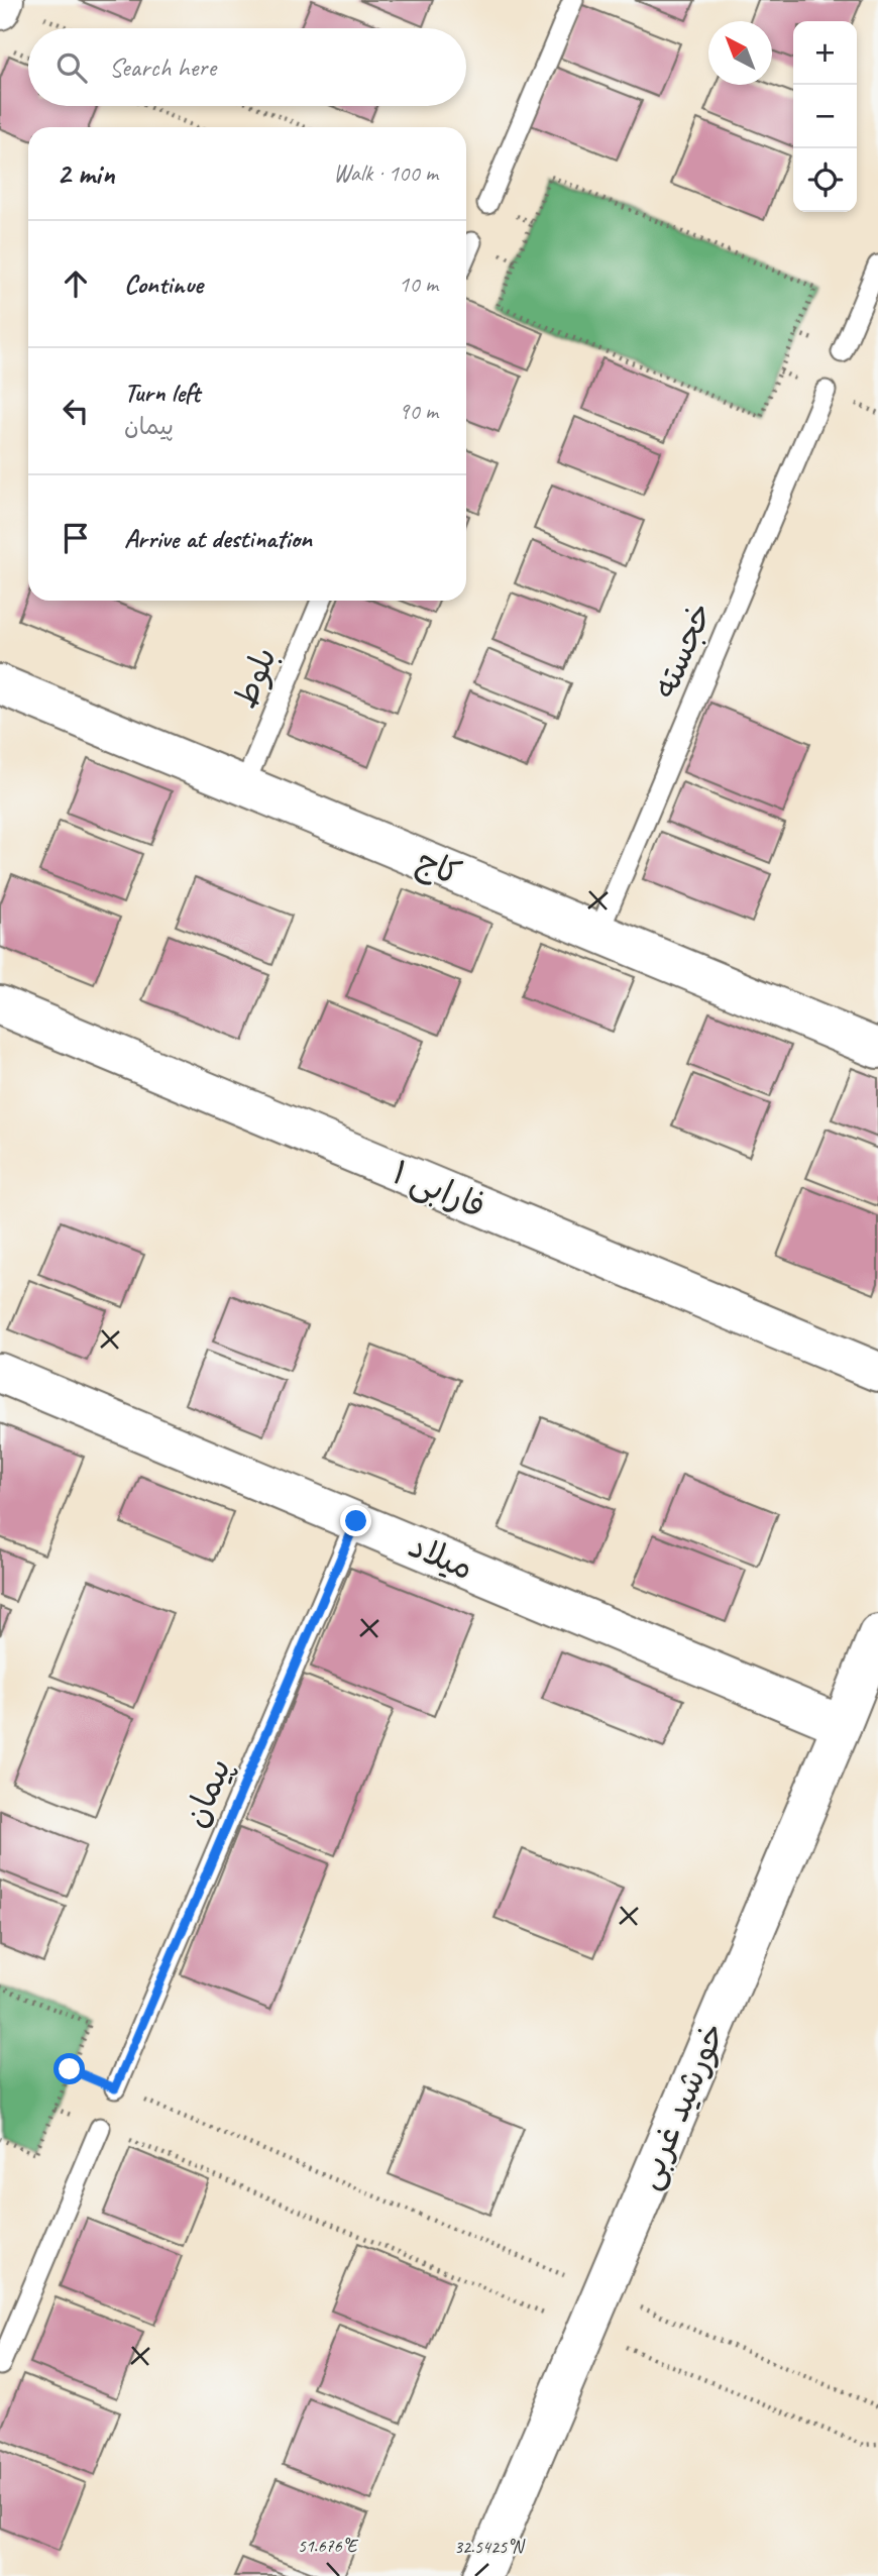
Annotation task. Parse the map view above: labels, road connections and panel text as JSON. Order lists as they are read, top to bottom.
{
  "streets": {
    "street": [
      "کاج",
      "فارابی ۱",
      "میلاد",
      "خورشید غربی"
    ],
    "lane": ["خجسته", "بلوط", "پیمان"]
  },
  "crossings": [
    ["خجسته", "کاج"],
    ["بلوط", "کاج"],
    ["میلاد", "پیمان"],
    ["میلاد", "خورشید غربی"]
  ],
  "north": "top left",
  "page": {
    "map_buttons": ["+", "−"],
    "search": "Search here",
    "heading": ["2 min", "Walk · 100 m"],
    "list": [
      ["Continue", "10 m"],
      ["Turn left", "پیمان", "90 m"],
      "Arrive at destination"
    ]
  },
  "coordinates": ["51.676°E", "32.5425°N"]
}
